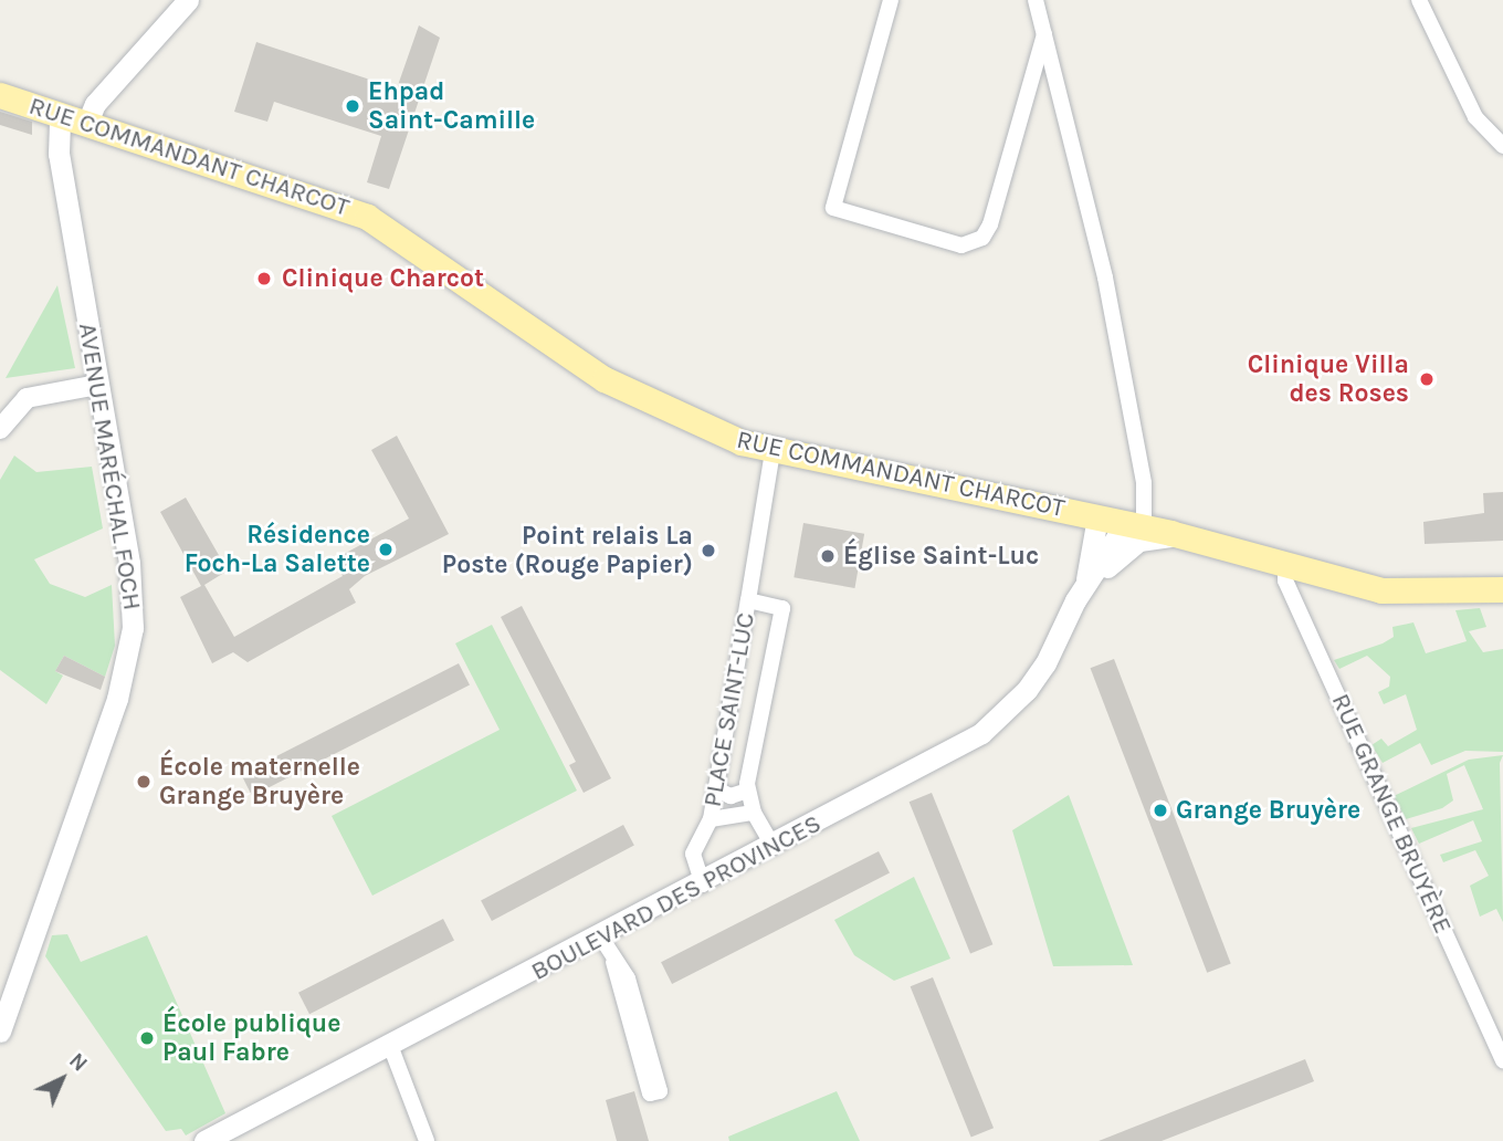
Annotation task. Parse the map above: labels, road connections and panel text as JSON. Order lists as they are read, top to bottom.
{
  "streets": {
    "main road": ["RUE COMMANDANT CHARCOT", "AVENUE MARÉCHAL FOCH", "BOULEVARD DES PROVINCES"],
    "street": ["PLACE SAINT-LUC", "RUE GRANGE BRUYÈRE"]
  },
  "crossings": [
    ["RUE COMMANDANT CHARCOT", "AVENUE MARÉCHAL FOCH"],
    ["RUE COMMANDANT CHARCOT", "PLACE SAINT-LUC"],
    ["RUE COMMANDANT CHARCOT", "RUE GRANGE BRUYÈRE"],
    ["RUE COMMANDANT CHARCOT", "BOULEVARD DES PROVINCES"],
    ["PLACE SAINT-LUC", "BOULEVARD DES PROVINCES"]
  ],
  "places": [
    "Ehpad Saint-Camille",
    "Clinique Charcot",
    "Clinique Villa des Roses",
    "Résidence Foch-La Salette",
    "Point relais La Poste (Rouge Papier)",
    "Église Saint-Luc",
    "École maternelle Grange Bruyère",
    "Grange Bruyère",
    "École publique Paul Fabre"
  ],
  "north": "top right"
}
